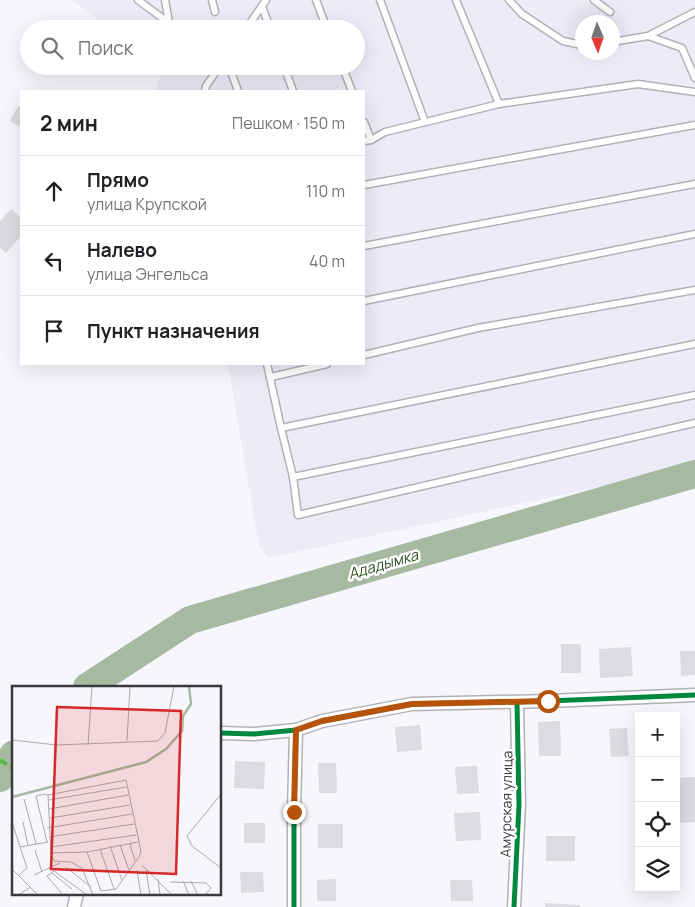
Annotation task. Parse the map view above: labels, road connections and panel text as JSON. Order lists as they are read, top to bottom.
{
  "streets": {
    "street": ["Амурская улица"]
  },
  "water": ["Ададымка"],
  "north": "bottom",
  "page": {
    "search": "Поиск",
    "heading": ["2 мин", "Пешком · 150 m"],
    "list": [
      ["Прямо", "улица Крупской", "110 m"],
      ["Налево", "улица Энгельса", "40 m"],
      "Пункт назначения"
    ],
    "map_buttons": ["+", "−"]
  }
}
